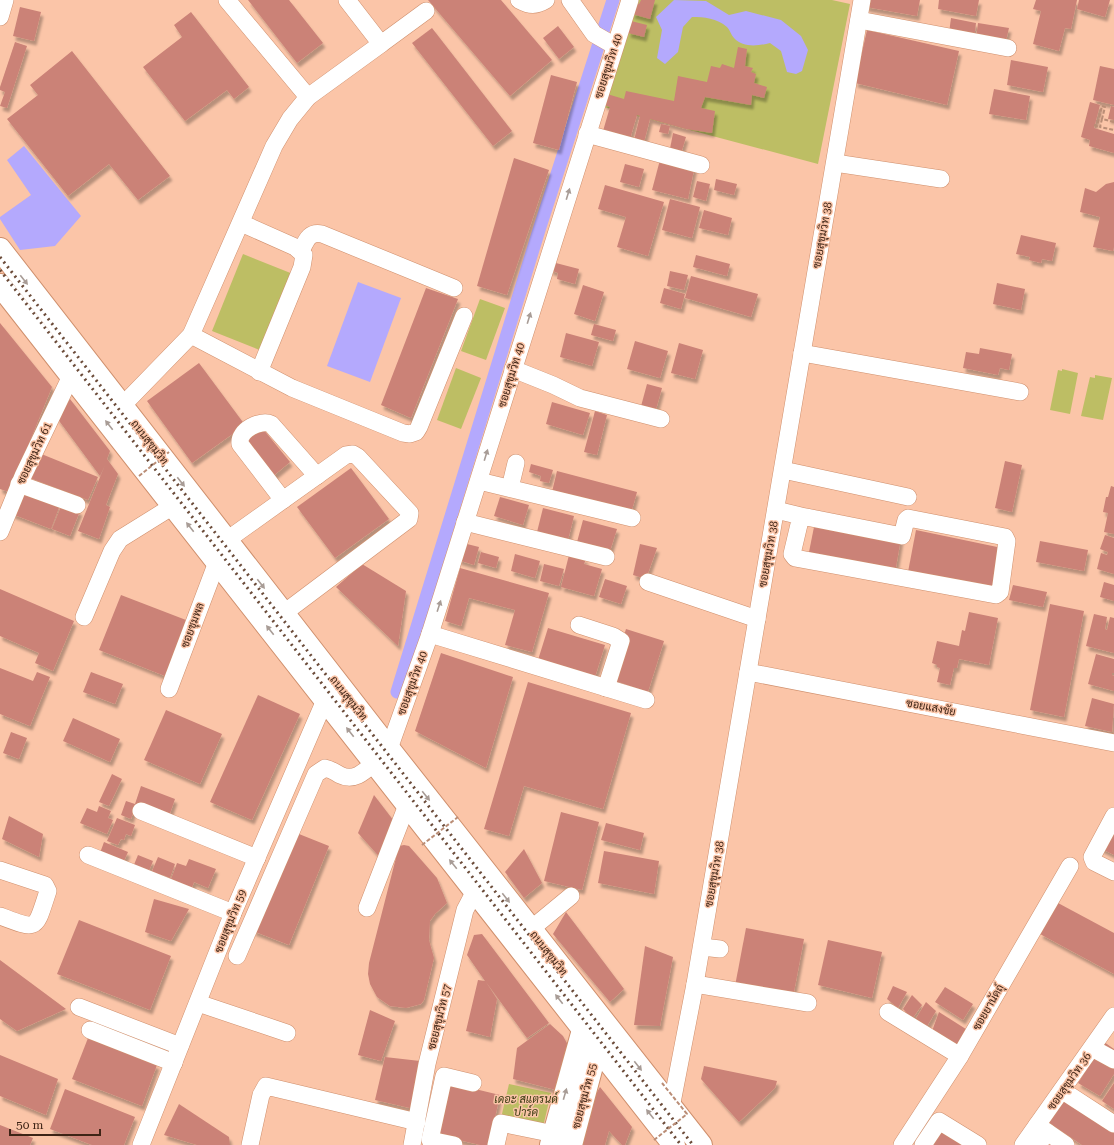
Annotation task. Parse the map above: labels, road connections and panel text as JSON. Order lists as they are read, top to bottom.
{
  "streets": {
    "main road": ["ถนนสุขุมวิท", "ซอยสุขุมวิท 55"],
    "street": [
      "ซอยสุขุมวิท 40",
      "ซอยสุขุมวิท 38",
      "ซอยสุขุมวิท 61",
      "ซอยชุมพล",
      "ซอยแสงชัย",
      "ซอยสุขุมวิท 59",
      "ซอยยานัดถุ์",
      "ซอยสุขุมวิท 57",
      "ซอยสุขุมวิท 36"
    ]
  },
  "crossings": [
    ["ซอยสุขุมวิท 40", "ถนนสุขุมวิท"],
    ["ซอยสุขุมวิท 38", "ถนนสุขุมวิท"],
    ["ซอยสุขุมวิท 38", "ซอยแสงชัย"],
    ["ถนนสุขุมวิท", "ซอยสุขุมวิท 61"],
    ["ถนนสุขุมวิท", "ซอยชุมพล"],
    ["ถนนสุขุมวิท", "ซอยสุขุมวิท 59"],
    ["ถนนสุขุมวิท", "ซอยสุขุมวิท 57"],
    ["ถนนสุขุมวิท", "ซอยสุขุมวิท 55"]
  ],
  "one_way": ["ซอยสุขุมวิท 40"],
  "parks": ["เดอะ สแตรนด์ ปาร์ค"],
  "scale_bar": "50 m"
}
